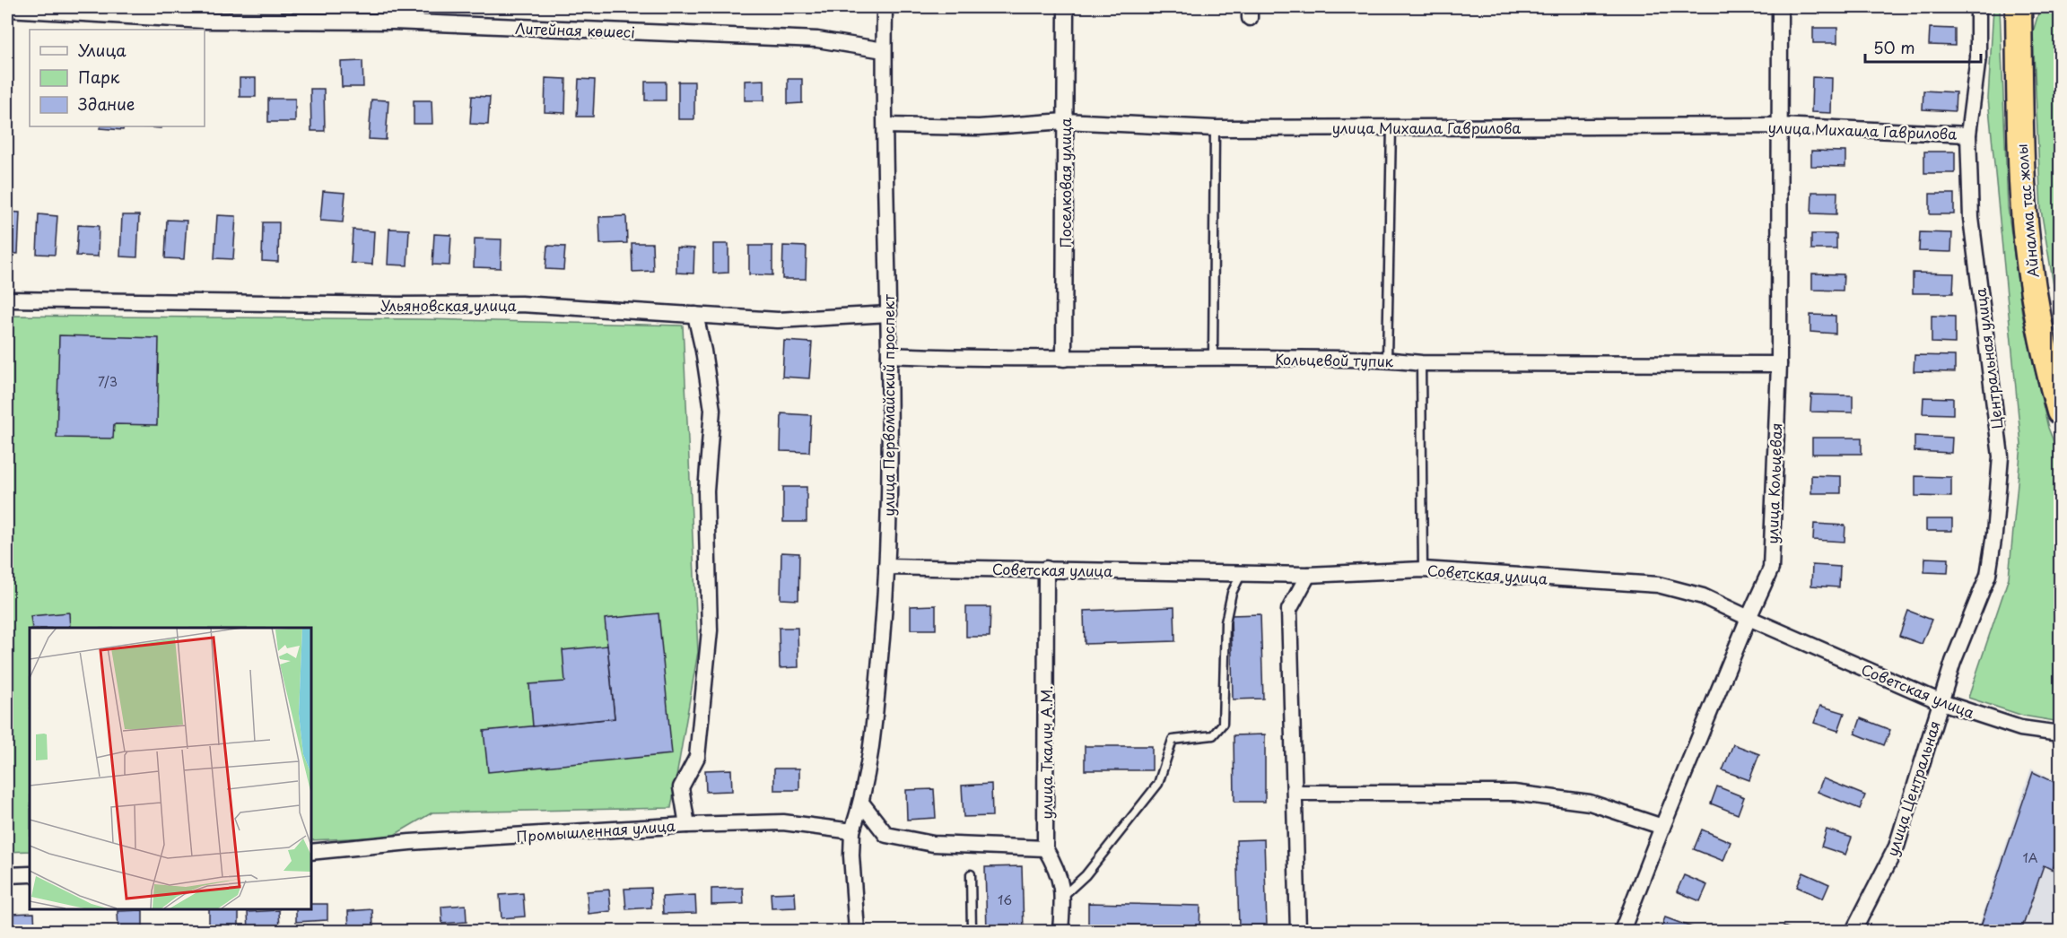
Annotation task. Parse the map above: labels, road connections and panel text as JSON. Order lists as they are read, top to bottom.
{
  "streets": {
    "highway": ["Айналма тас жолы"],
    "street": [
      "Литейная көшесі",
      "улица Михаила Гаврилова",
      "Поселковая улица",
      "Ульяновская улица",
      "Центральная улица",
      "Кольцевой тупик",
      "улица Первомайский проспект",
      "улица Кольцевая",
      "Советская улица",
      "улица Ткалич А.М.",
      "улица Центральная",
      "Промышленная улица"
    ]
  },
  "crossings": [
    ["Литейная көшесі", "улица Первомайский проспект"],
    ["улица Михаила Гаврилова", "Поселковая улица"],
    ["улица Михаила Гаврилова", "Центральная улица"],
    ["улица Михаила Гаврилова", "улица Первомайский проспект"],
    ["улица Михаила Гаврилова", "улица Кольцевая"],
    ["Поселковая улица", "Кольцевой тупик"],
    ["Ульяновская улица", "улица Первомайский проспект"],
    ["Центральная улица", "Советская улица"],
    ["Центральная улица", "улица Центральная"],
    ["Кольцевой тупик", "улица Первомайский проспект"],
    ["Кольцевой тупик", "улица Кольцевая"],
    ["улица Первомайский проспект", "Советская улица"],
    ["улица Кольцевая", "Советская улица"],
    ["Советская улица", "улица Ткалич А.М."],
    ["Советская улица", "улица Центральная"]
  ],
  "house_numbers": ["7/3", "1А", "16"],
  "legend": ["Улица", "Парк", "Здание"],
  "scale_bar": "50 m"
}
